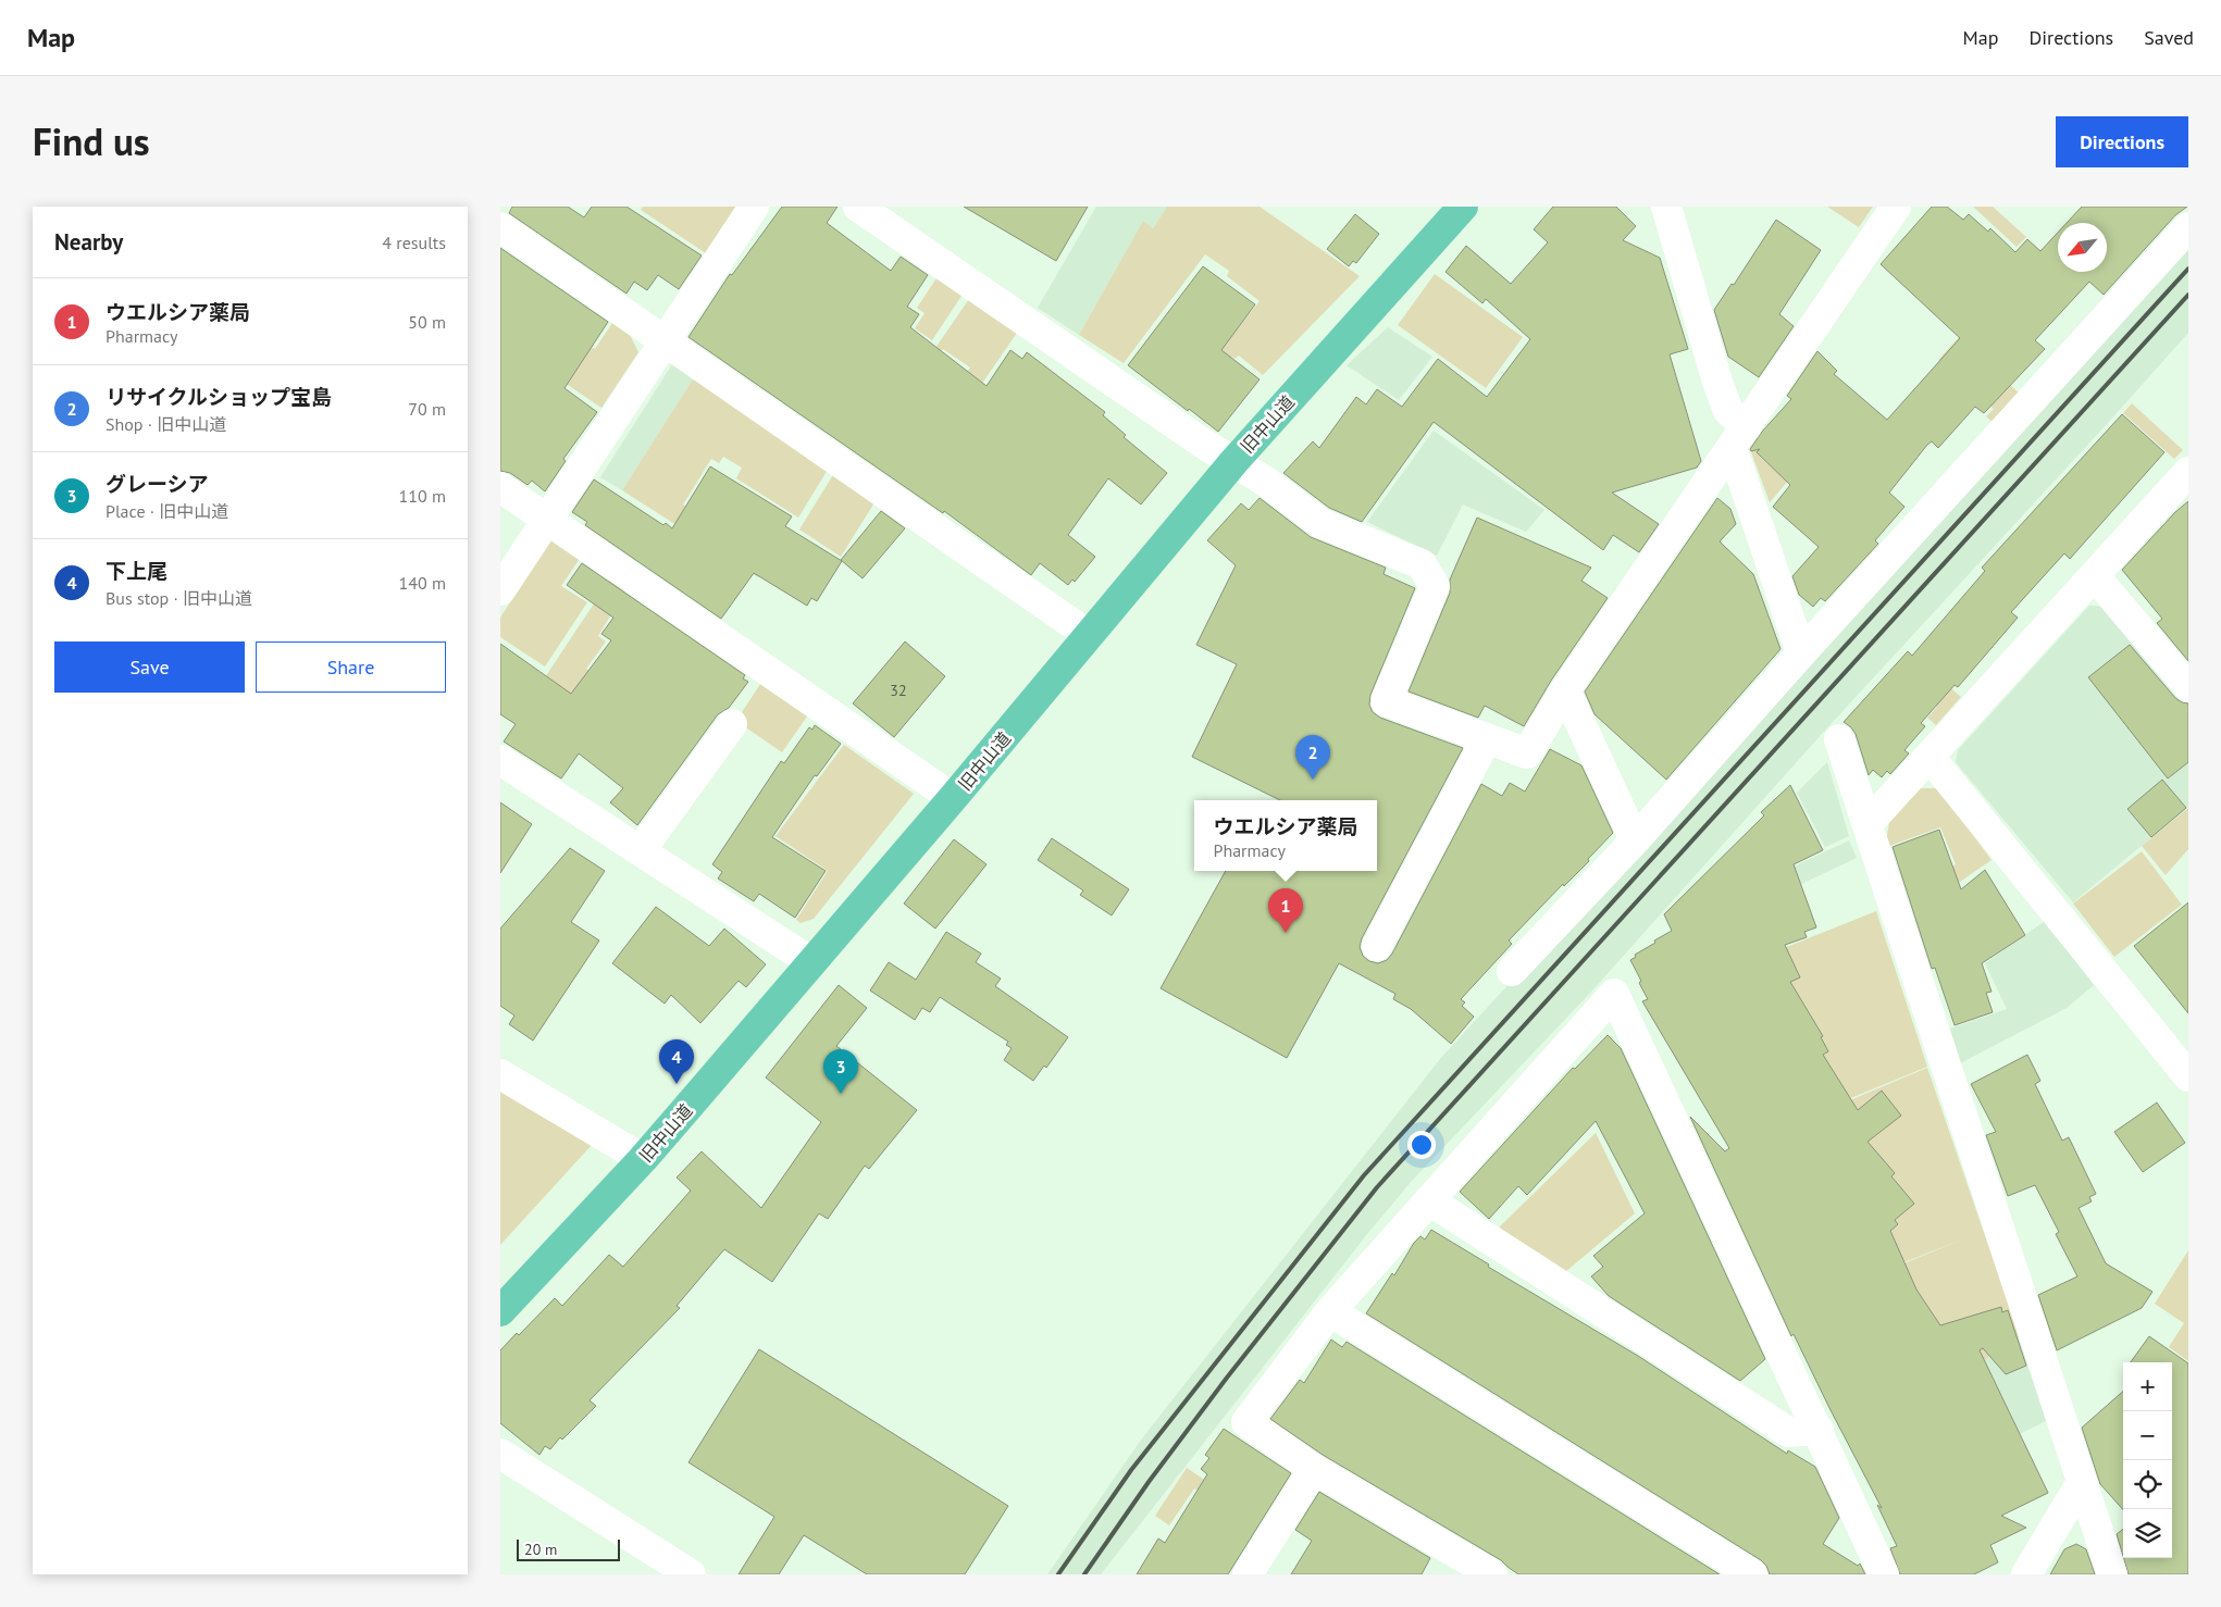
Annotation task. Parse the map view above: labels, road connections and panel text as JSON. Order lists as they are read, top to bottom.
{
  "streets": {
    "main road": ["旧中山道"]
  },
  "house_numbers": ["32"],
  "scale_bar": "20 m",
  "north": "bottom left",
  "page": {
    "header": "Map",
    "nav": ["Map", "Directions", "Saved"],
    "title": "Find us",
    "buttons": [
      "Directions",
      ["Save", "Share"]
    ],
    "heading": ["Nearby", "4 results"],
    "list": [
      {
        "mark": "1",
        "name": "ウエルシア薬局",
        "note": "Pharmacy",
        "value": "50 m"
      },
      {
        "mark": "2",
        "name": "リサイクルショップ宝島",
        "note": "Shop · 旧中山道",
        "value": "70 m"
      },
      {
        "mark": "3",
        "name": "グレーシア",
        "note": "Place · 旧中山道",
        "value": "110 m"
      },
      {
        "mark": "4",
        "name": "下上尾",
        "note": "Bus stop · 旧中山道",
        "value": "140 m"
      }
    ],
    "pins": [
      "2",
      "1",
      "4",
      "3"
    ],
    "popup": ["ウエルシア薬局", "Pharmacy"],
    "map_buttons": ["+", "−"],
    "scale": "20 m"
  }
}
